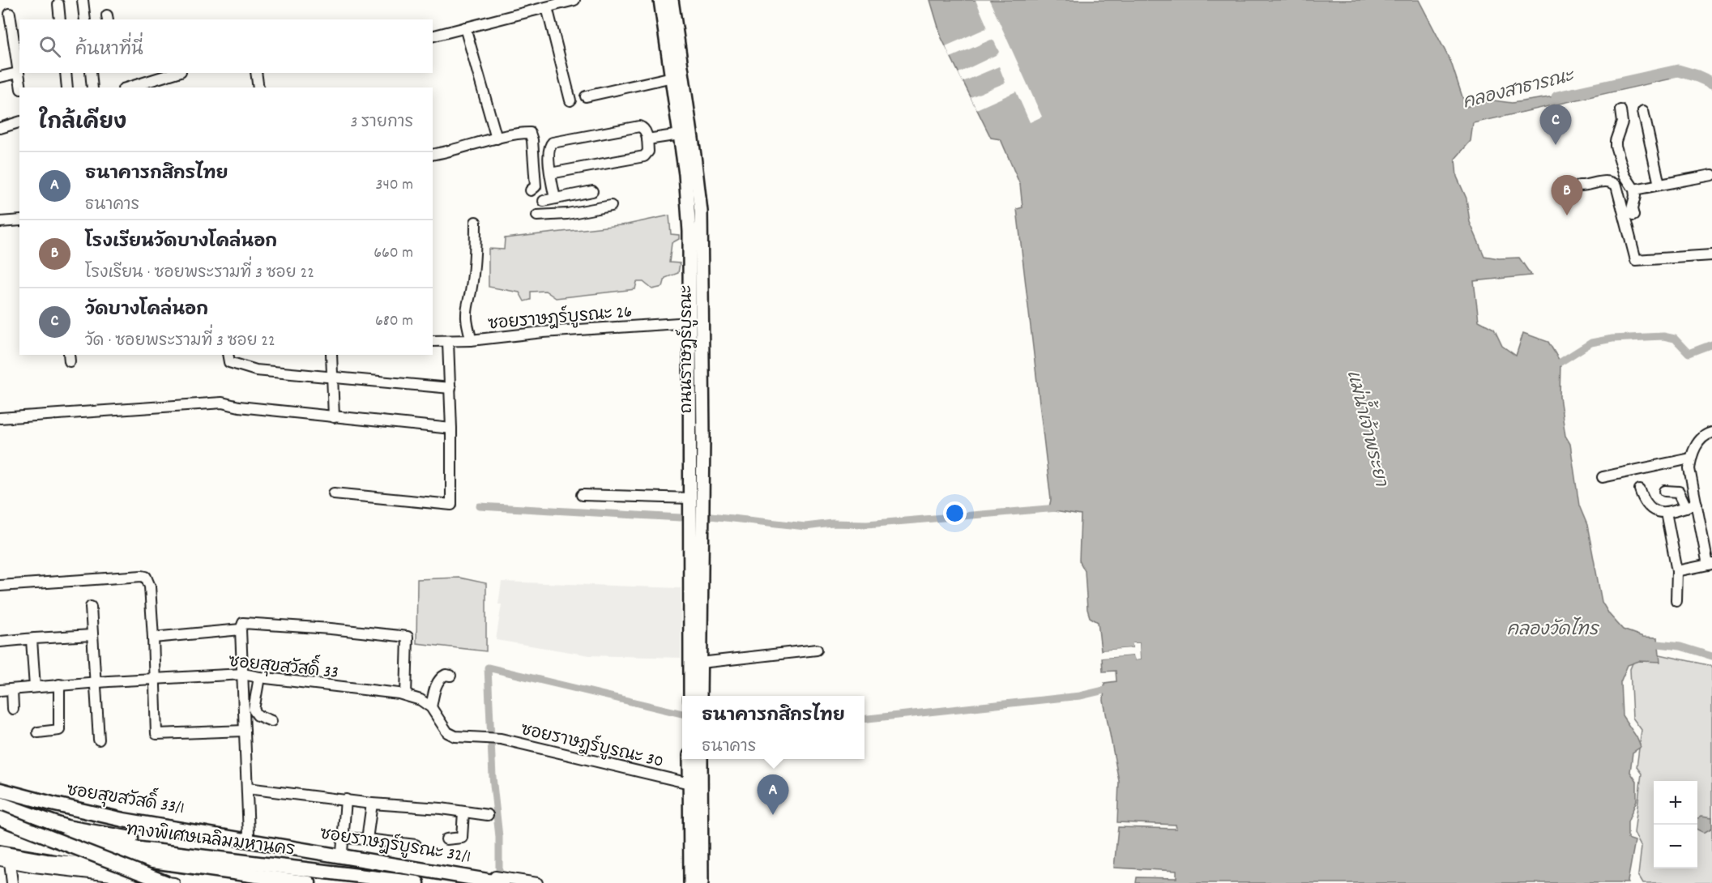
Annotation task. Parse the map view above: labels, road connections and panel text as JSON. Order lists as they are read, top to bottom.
{
  "streets": {
    "highway": ["ทางพิเศษเฉลิมมหานคร"],
    "main road": ["ถนนราษฎร์บูรณะ"],
    "street": [
      "ซอยราษฎร์บูรณะ 26",
      "ซอยสุขสวัสดิ์ 33",
      "ซอยราษฎร์บูรณะ 30",
      "ซอยสุขสวัสดิ์ 33/1",
      "ซอยราษฎร์บูรณะ 32/1"
    ]
  },
  "crossings": [
    ["ซอยราษฎร์บูรณะ 26", "ถนนราษฎร์บูรณะ"],
    ["ซอยสุขสวัสดิ์ 33", "ซอยราษฎร์บูรณะ 30"],
    ["ซอยสุขสวัสดิ์ 33/1", "ซอยราษฎร์บูรณะ 32/1"]
  ],
  "water": ["คลองสาธารณะ", "แม่น้ำเจ้าพระยา", "คลองวัดไทร"],
  "page": {
    "search": "ค้นหาที่นี่",
    "heading": ["ใกล้เคียง", "3 รายการ"],
    "pins": ["C", "B", "A"],
    "list": [
      {
        "mark": "A",
        "name": "ธนาคารกสิกรไทย",
        "note": "ธนาคาร",
        "value": "340 m"
      },
      {
        "mark": "B",
        "name": "โรงเรียนวัดบางโคล่นอก",
        "note": "โรงเรียน · ซอยพระรามที่ 3 ซอย 22",
        "value": "660 m"
      },
      {
        "mark": "C",
        "name": "วัดบางโคล่นอก",
        "note": "วัด · ซอยพระรามที่ 3 ซอย 22",
        "value": "680 m"
      }
    ],
    "popup": ["ธนาคารกสิกรไทย", "ธนาคาร"],
    "map_buttons": ["+", "−"]
  }
}
